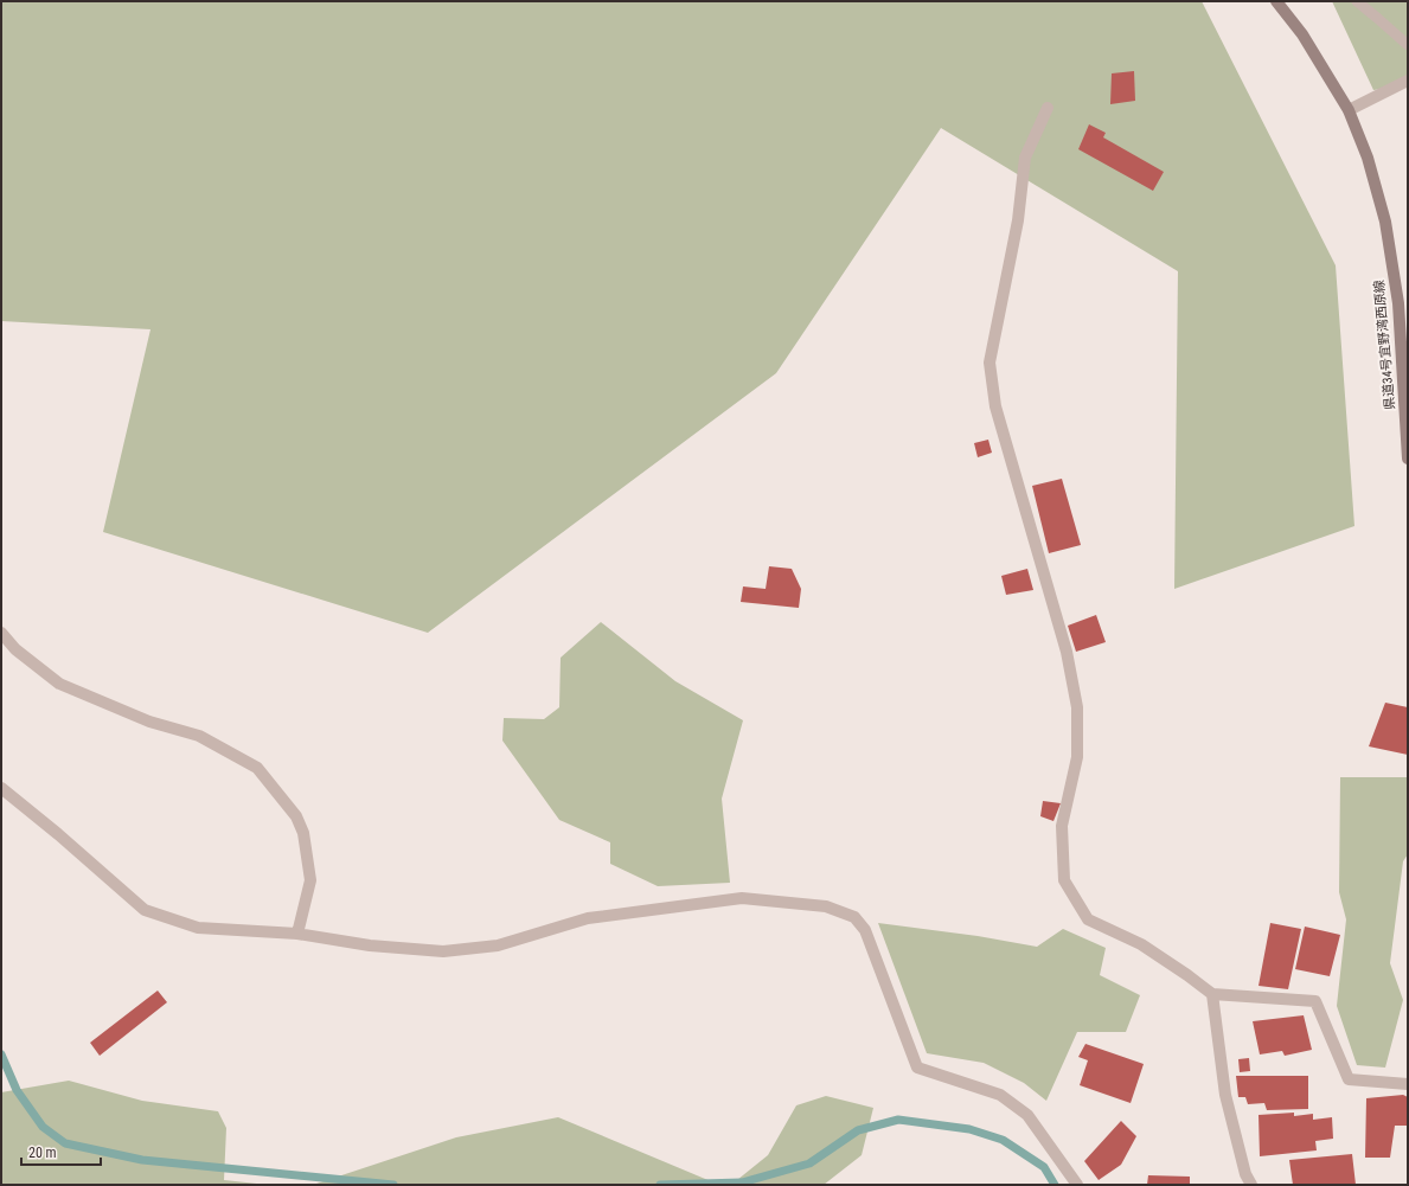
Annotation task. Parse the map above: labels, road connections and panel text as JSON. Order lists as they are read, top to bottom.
{
  "streets": {
    "main road": ["県道34号宜野湾西原線"]
  },
  "scale_bar": "20 m"
}
